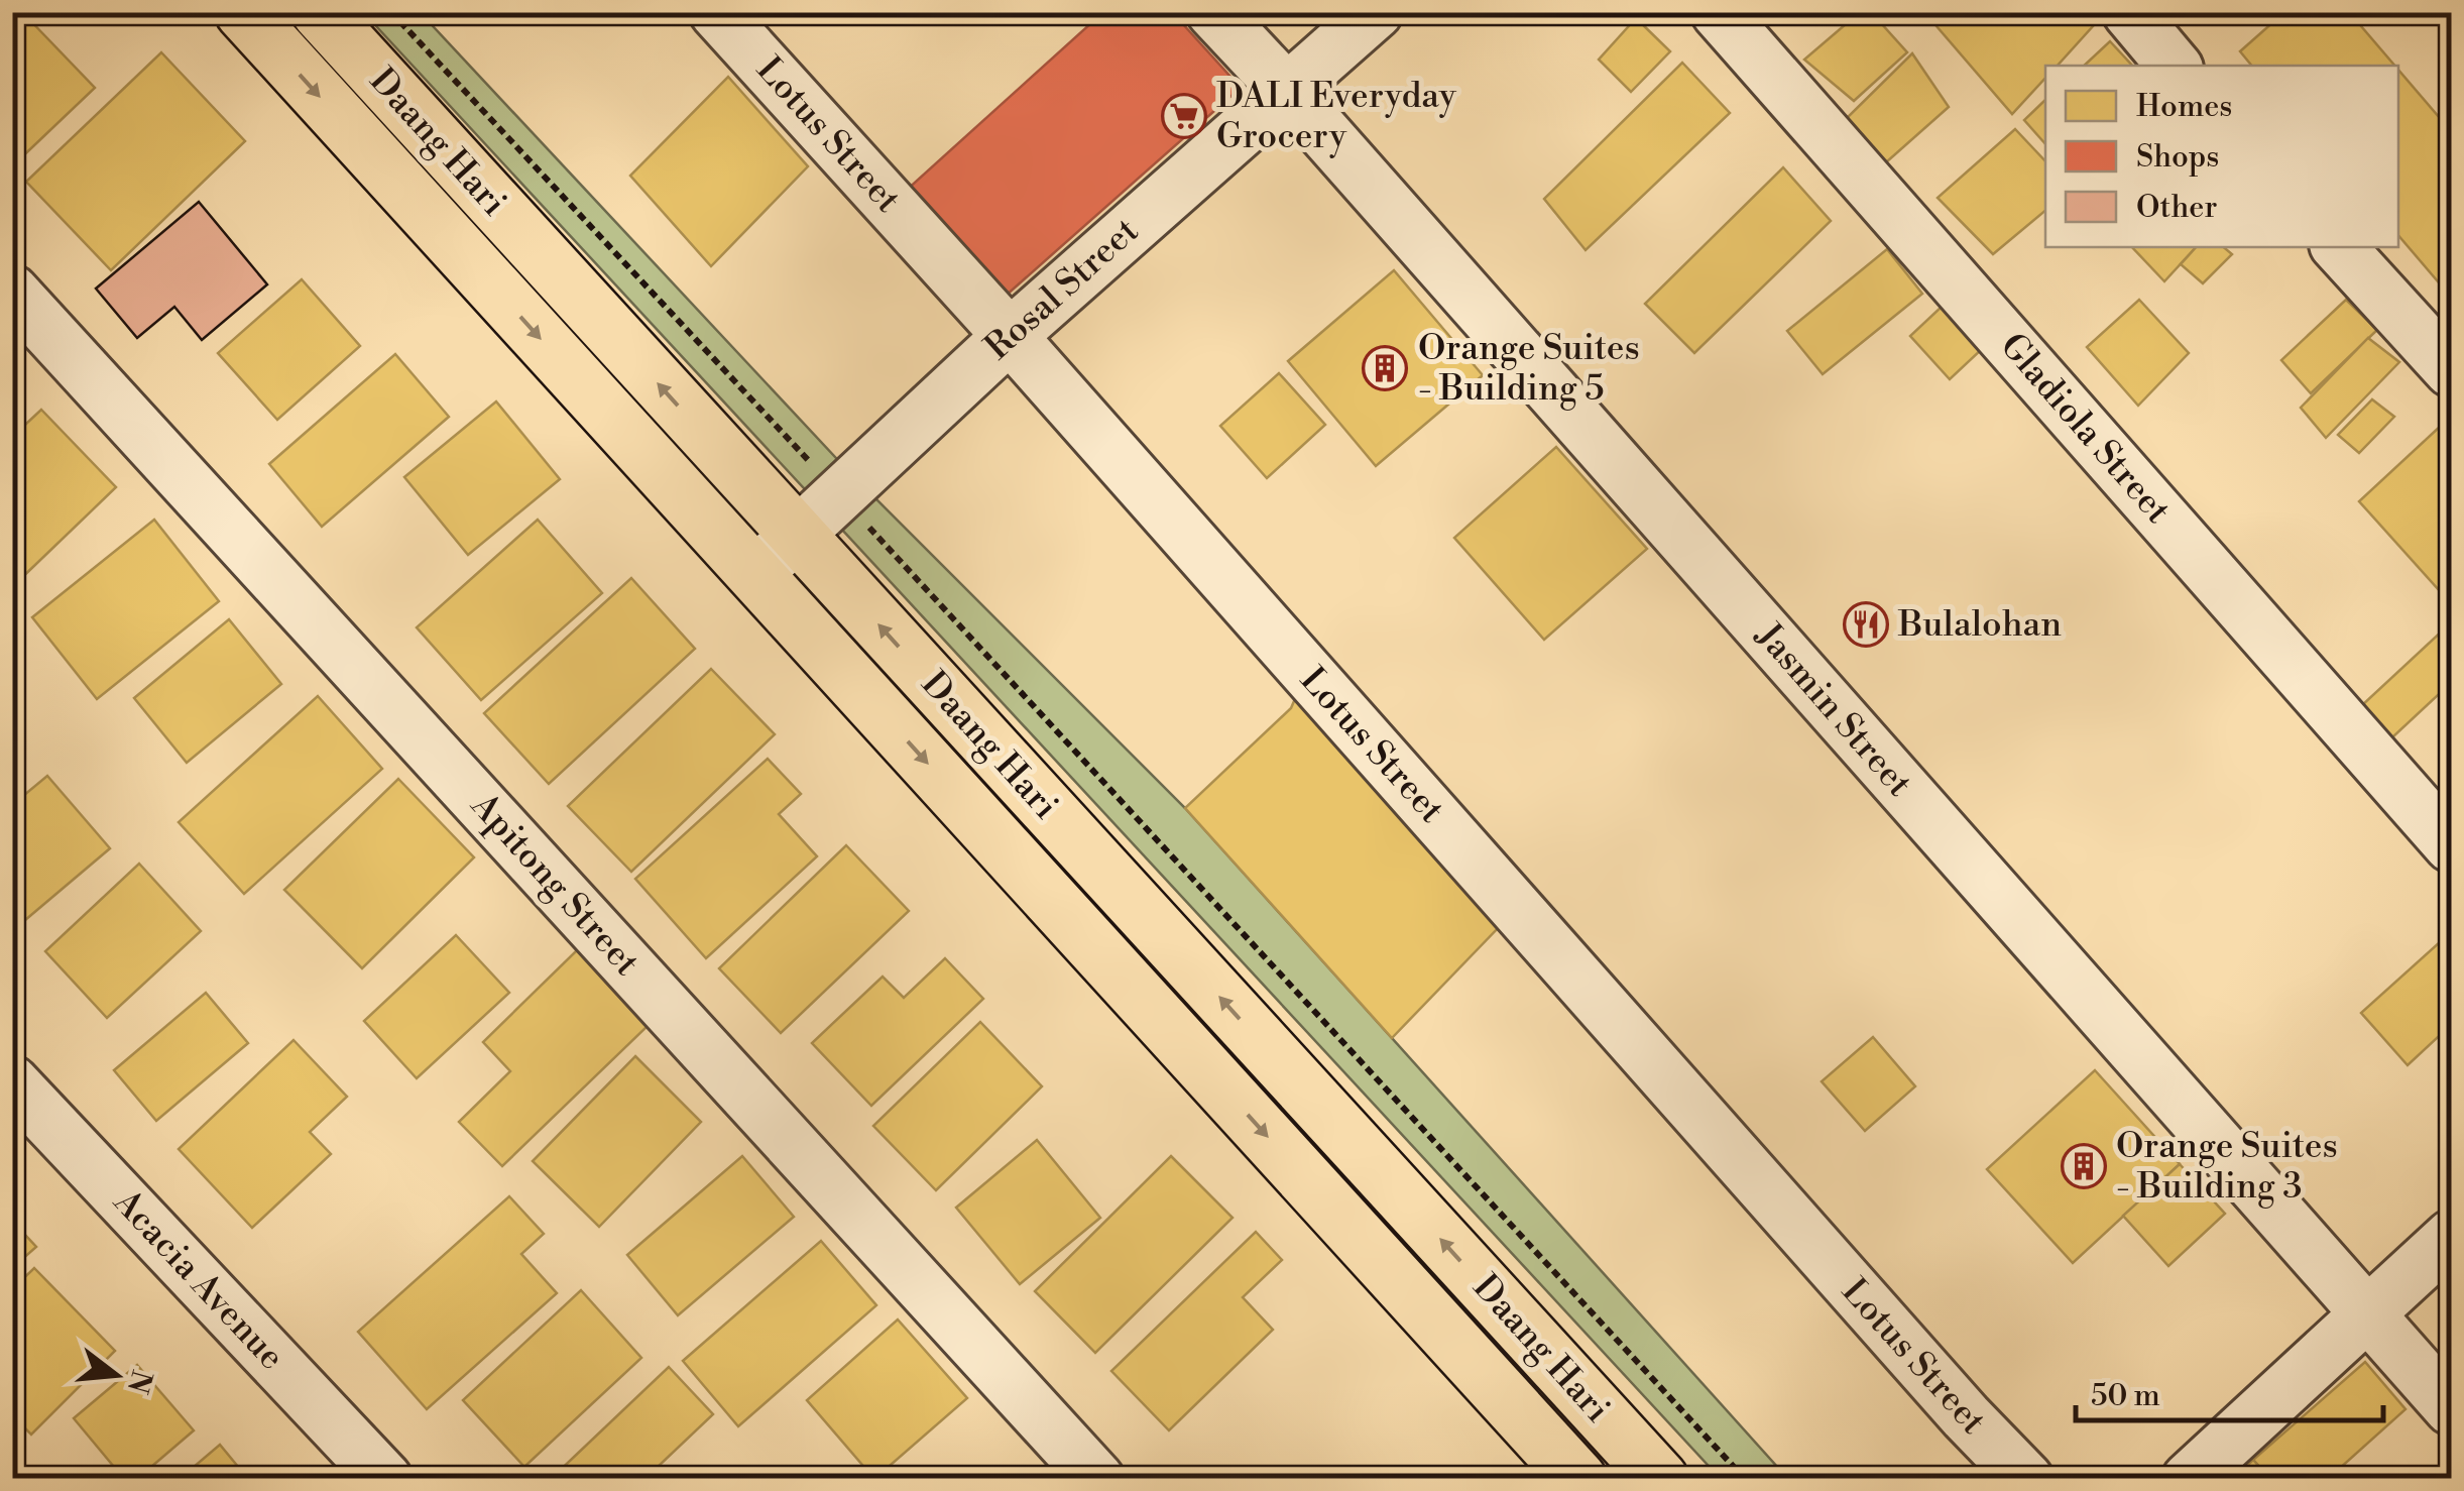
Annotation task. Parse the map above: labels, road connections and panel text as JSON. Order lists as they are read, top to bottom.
{
  "streets": {
    "main road": ["Daang Hari"],
    "street": [
      "Lotus Street",
      "Rosal Street",
      "Gladiola Street",
      "Jasmin Street",
      "Apitong Street",
      "Acacia Avenue"
    ]
  },
  "crossings": [
    ["Lotus Street", "Rosal Street"],
    ["Daang Hari", "Rosal Street"],
    ["Rosal Street", "Jasmin Street"]
  ],
  "places": {
    "supermarket": ["DALI Everyday Grocery"],
    "building": ["Orange Suites - Building 5", "Orange Suites - Building 3"],
    "restaurant": ["Bulalohan"]
  },
  "legend": ["Homes", "Shops", "Other"],
  "scale_bar": "50 m",
  "north": "right"
}
